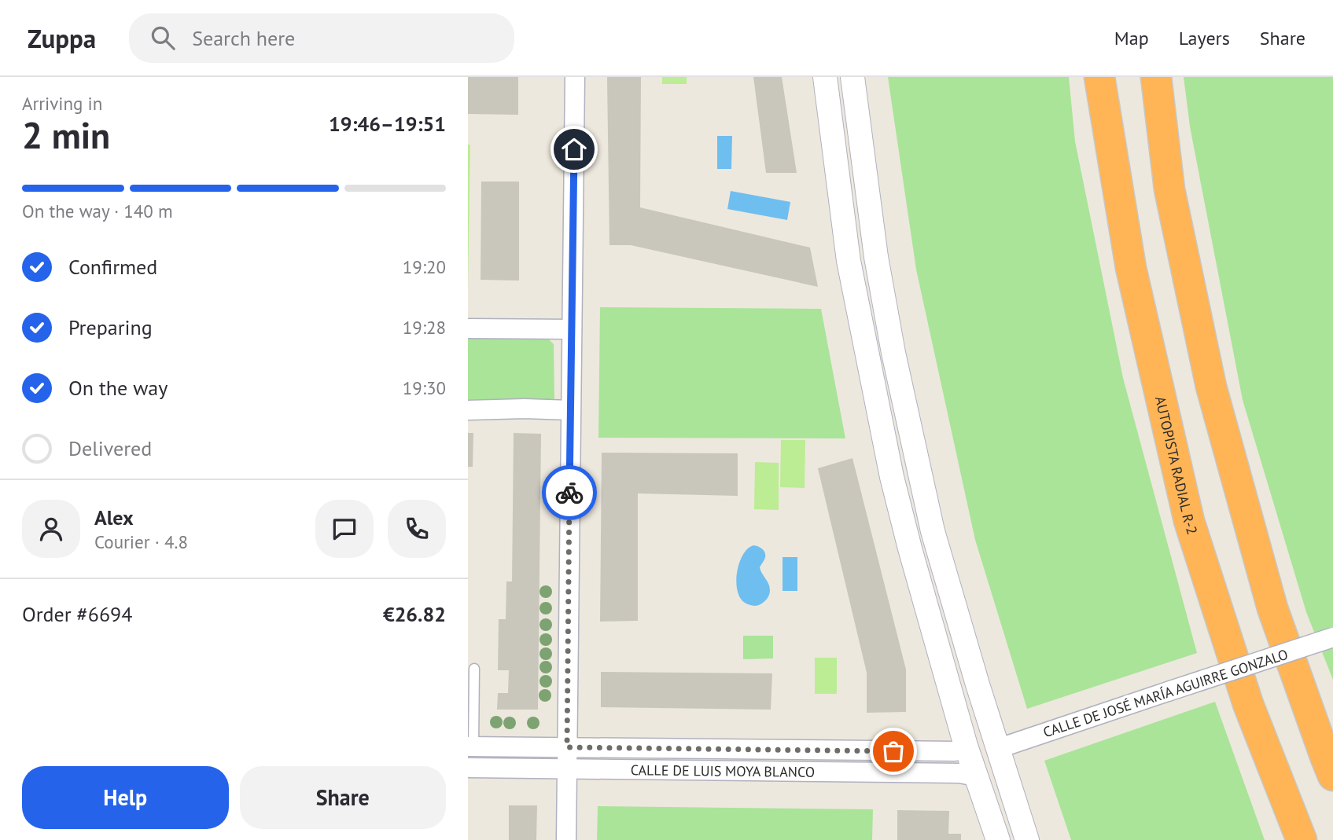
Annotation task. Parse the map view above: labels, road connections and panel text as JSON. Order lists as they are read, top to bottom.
{
  "streets": {
    "highway": ["AUTOPISTA RADIAL R-2"],
    "street": ["CALLE DE JOSÉ MARÍA AGUIRRE GONZALO", "CALLE DE LUIS MOYA BLANCO"]
  },
  "page": {
    "header": "Zuppa",
    "search": "Search here",
    "nav": ["Map", "Layers", "Share"],
    "heading": ["2 min", "Arriving in", "19:46–19:51"],
    "panel": [
      "Alex",
      "Courier · 4.8",
      "Order #6694",
      "€26.82"
    ],
    "bar": "On the way · 140 m",
    "list": [
      ["Confirmed", "19:20"],
      ["Preparing", "19:28"],
      ["On the way", "19:30"],
      "Delivered"
    ],
    "buttons": ["Help", "Share"]
  }
}
